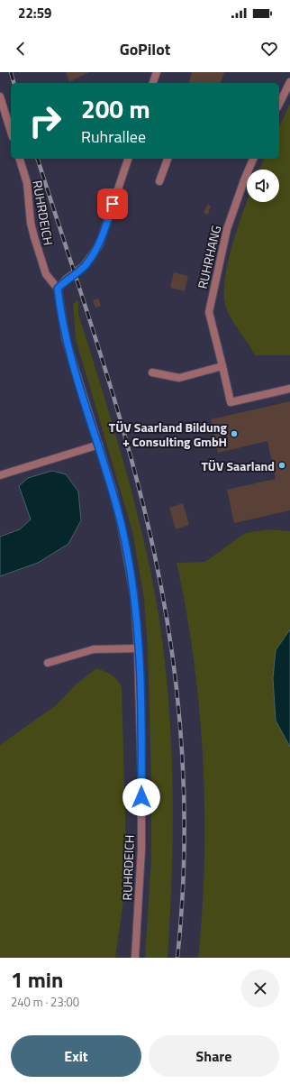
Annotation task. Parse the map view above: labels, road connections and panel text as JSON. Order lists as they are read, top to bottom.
{
  "streets": {
    "street": ["RUHRDEICH", "RUHRHANG"]
  },
  "places": ["TÜV Saarland Bildung + Consulting GmbH", "TÜV Saarland"],
  "page": {
    "status": "22:59",
    "header": "GoPilot",
    "turn": ["200 m", "Ruhrallee"],
    "heading": ["1 min", "240 m · 23:00"],
    "buttons": ["Exit", "Share"]
  }
}
